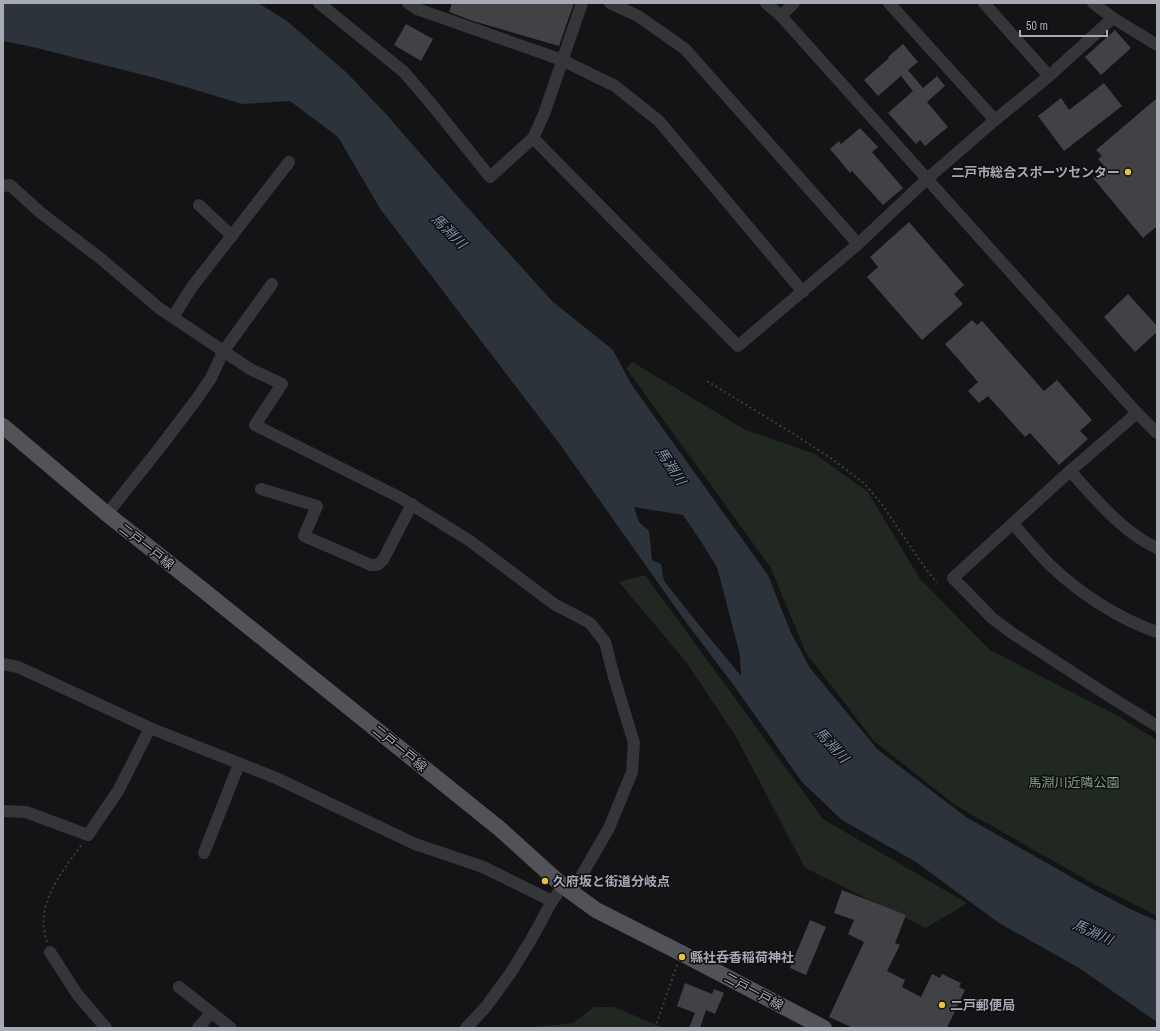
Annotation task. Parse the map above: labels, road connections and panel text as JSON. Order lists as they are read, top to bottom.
{
  "streets": {
    "main road": ["二戸一戸線"]
  },
  "water": ["馬淵川"],
  "parks": ["馬淵川近隣公園"],
  "places": [
    "二戸市総合スポーツセンター",
    "久府坂と街道分岐点",
    "縣社呑香稲荷神社",
    "二戸郵便局"
  ],
  "scale_bar": "50 m"
}
